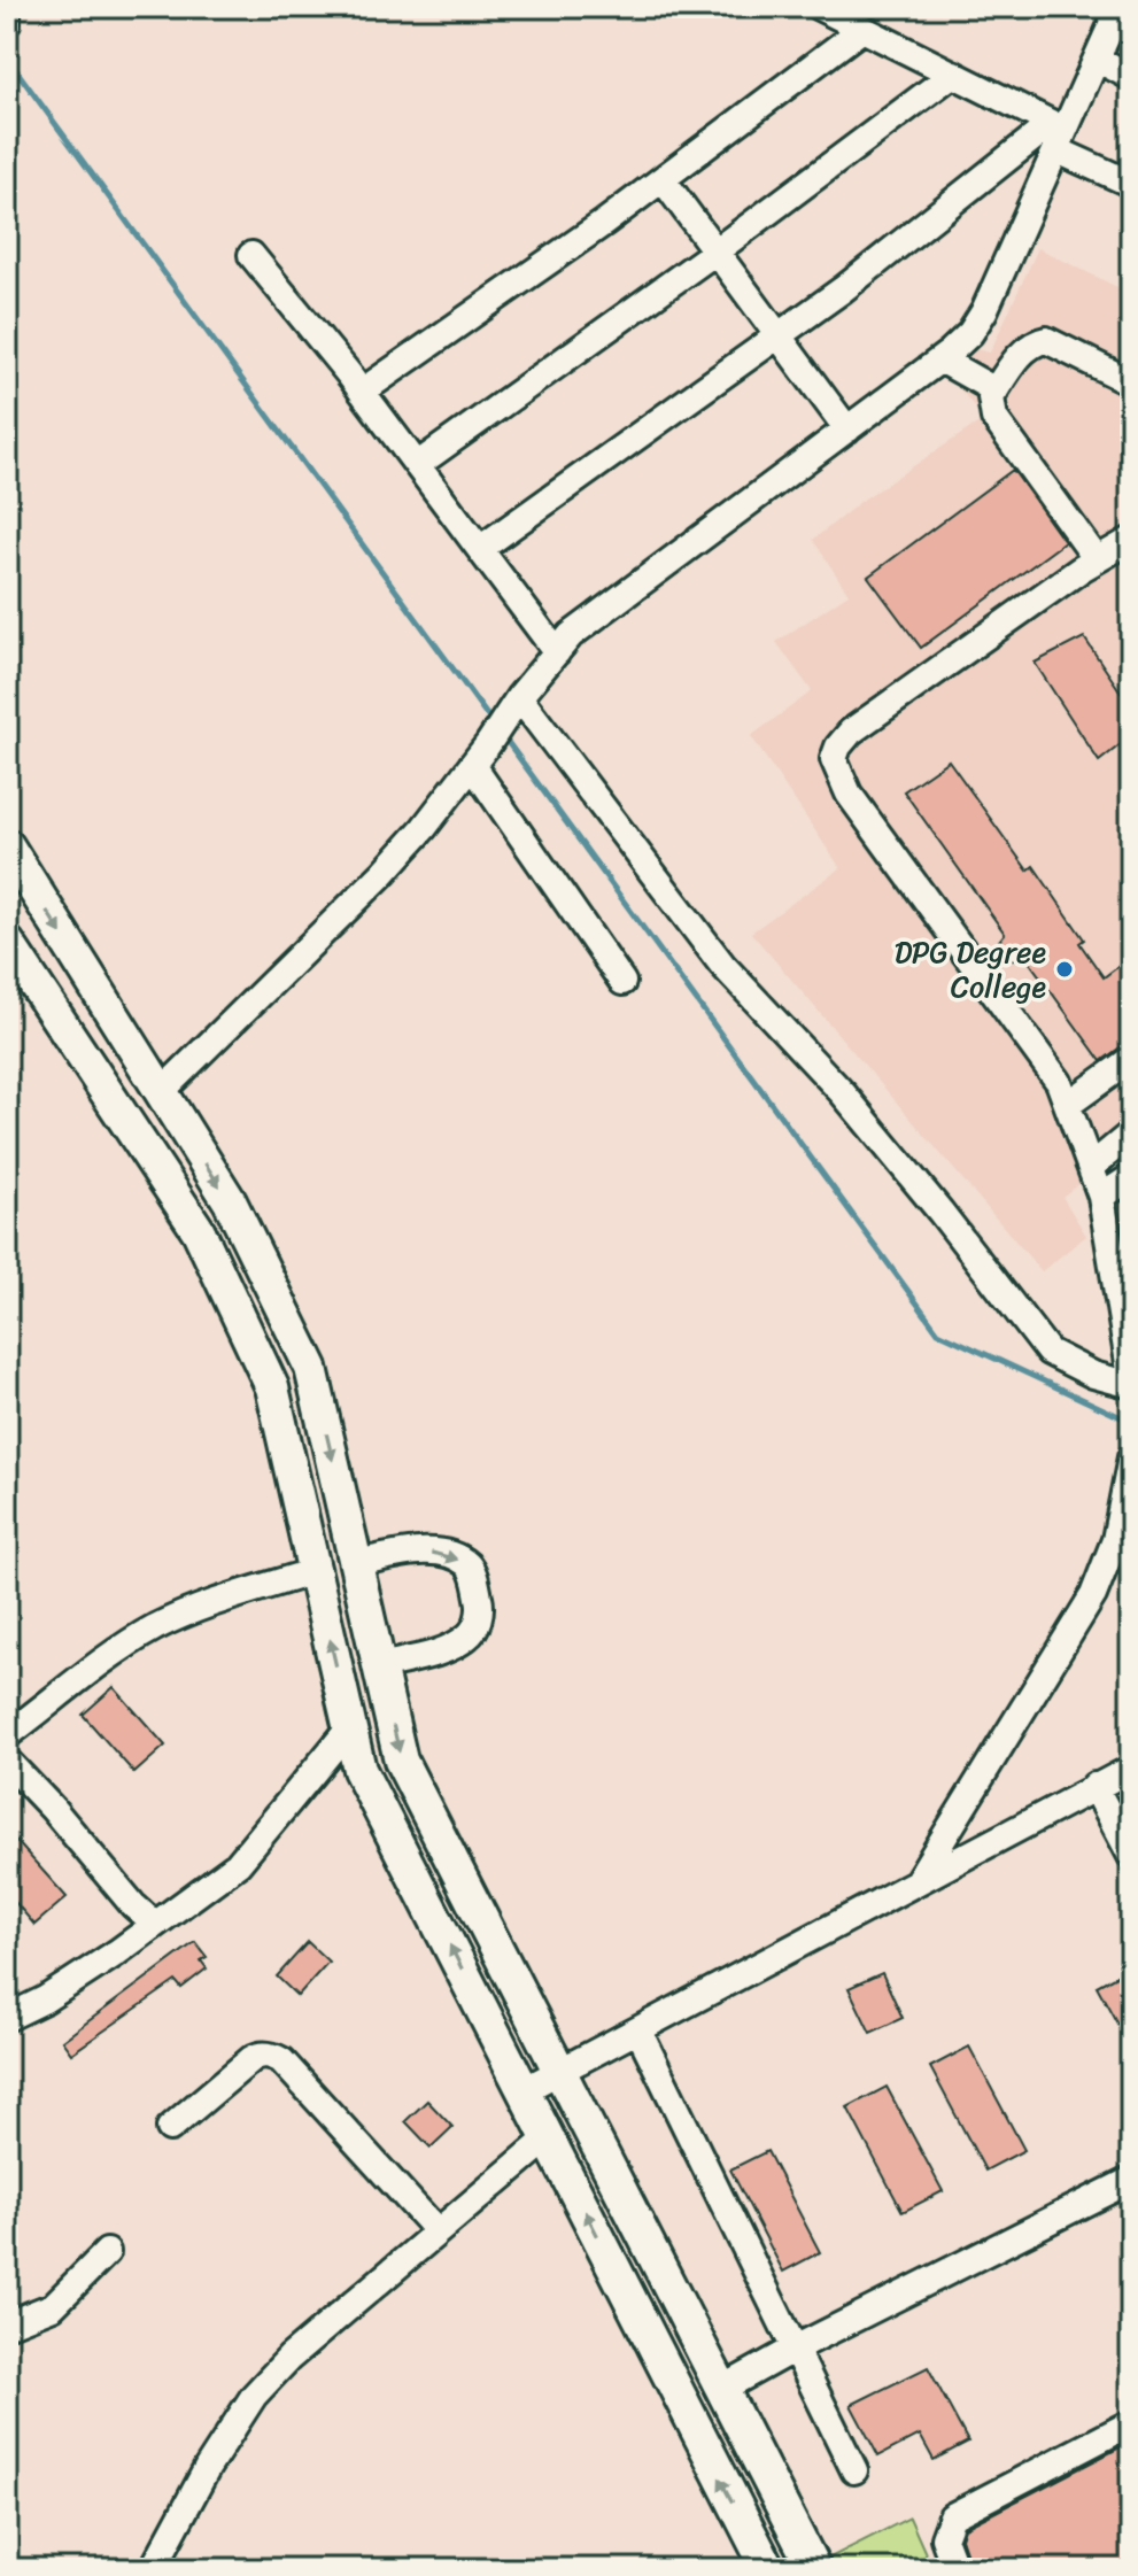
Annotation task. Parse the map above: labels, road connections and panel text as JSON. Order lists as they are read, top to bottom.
{
  "places": ["DPG Degree College"]
}
